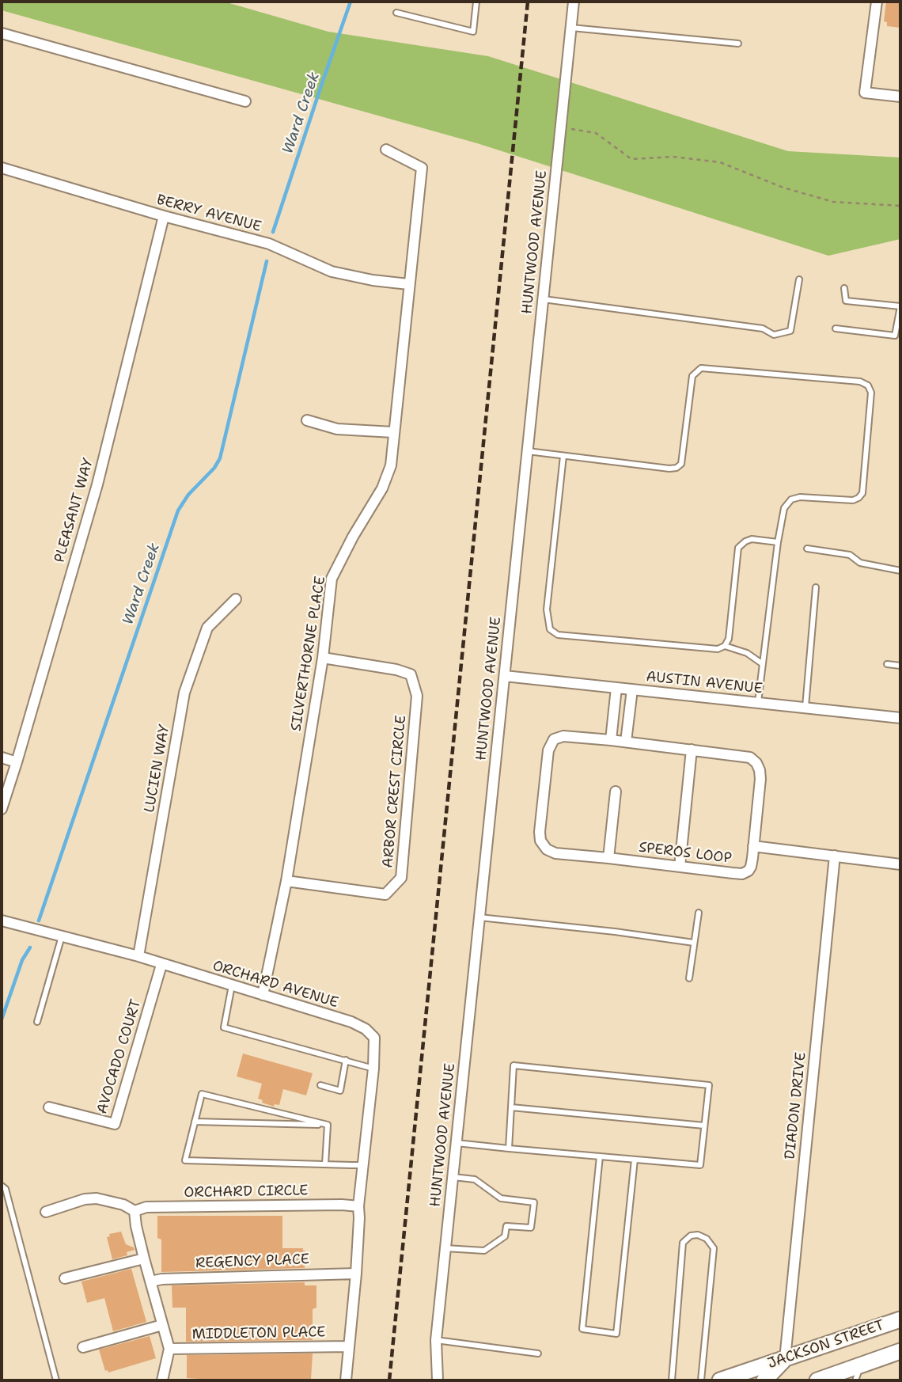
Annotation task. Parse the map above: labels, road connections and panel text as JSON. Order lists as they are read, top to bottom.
{
  "streets": {
    "main road": ["JACKSON STREET"],
    "street": [
      "BERRY AVENUE",
      "HUNTWOOD AVENUE",
      "PLEASANT WAY",
      "SILVERTHORNE PLACE",
      "AUSTIN AVENUE",
      "LUCIEN WAY",
      "ARBOR CREST CIRCLE",
      "SPEROS LOOP",
      "ORCHARD AVENUE",
      "AVOCADO COURT",
      "DIADON DRIVE",
      "ORCHARD CIRCLE",
      "REGENCY PLACE",
      "MIDDLETON PLACE"
    ]
  },
  "crossings": [
    ["BERRY AVENUE", "PLEASANT WAY"],
    ["BERRY AVENUE", "SILVERTHORNE PLACE"],
    ["HUNTWOOD AVENUE", "AUSTIN AVENUE"],
    ["SILVERTHORNE PLACE", "ARBOR CREST CIRCLE"],
    ["SILVERTHORNE PLACE", "ORCHARD AVENUE"],
    ["LUCIEN WAY", "ORCHARD AVENUE"],
    ["ORCHARD AVENUE", "AVOCADO COURT"],
    ["ORCHARD AVENUE", "ORCHARD CIRCLE"],
    ["DIADON DRIVE", "JACKSON STREET"]
  ],
  "water": ["Ward Creek"]
}
